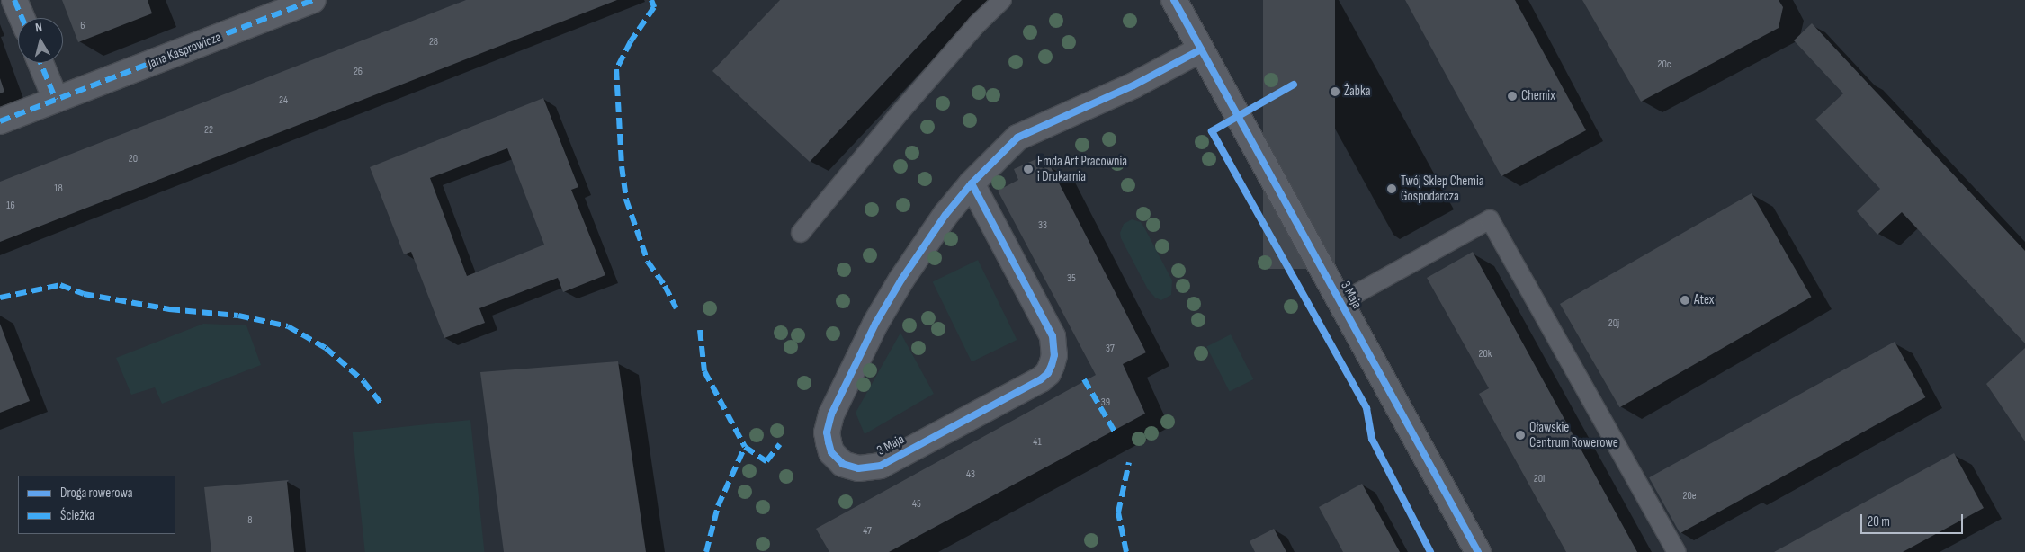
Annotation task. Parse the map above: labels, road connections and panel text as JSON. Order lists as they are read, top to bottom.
{
  "streets": {
    "street": ["Jana Kasprowicza", "3 Maja"]
  },
  "places": [
    "Żabka",
    "Chemix",
    "Emda Art Pracownia i Drukarnia",
    "Twój Sklep Chemia Gospodarcza",
    "Atex",
    "Oławskie Centrum Rowerowe"
  ],
  "house_numbers": [
    "6",
    "28",
    "20c",
    "26",
    "24",
    "22",
    "20",
    "18",
    "16",
    "33",
    "35",
    "20j",
    "37",
    "20k",
    "39",
    "41",
    "43",
    "20l",
    "20e",
    "45",
    "8",
    "47"
  ],
  "legend": ["Droga rowerowa", "Ścieżka"],
  "scale_bar": "20 m",
  "north": "top"
}
